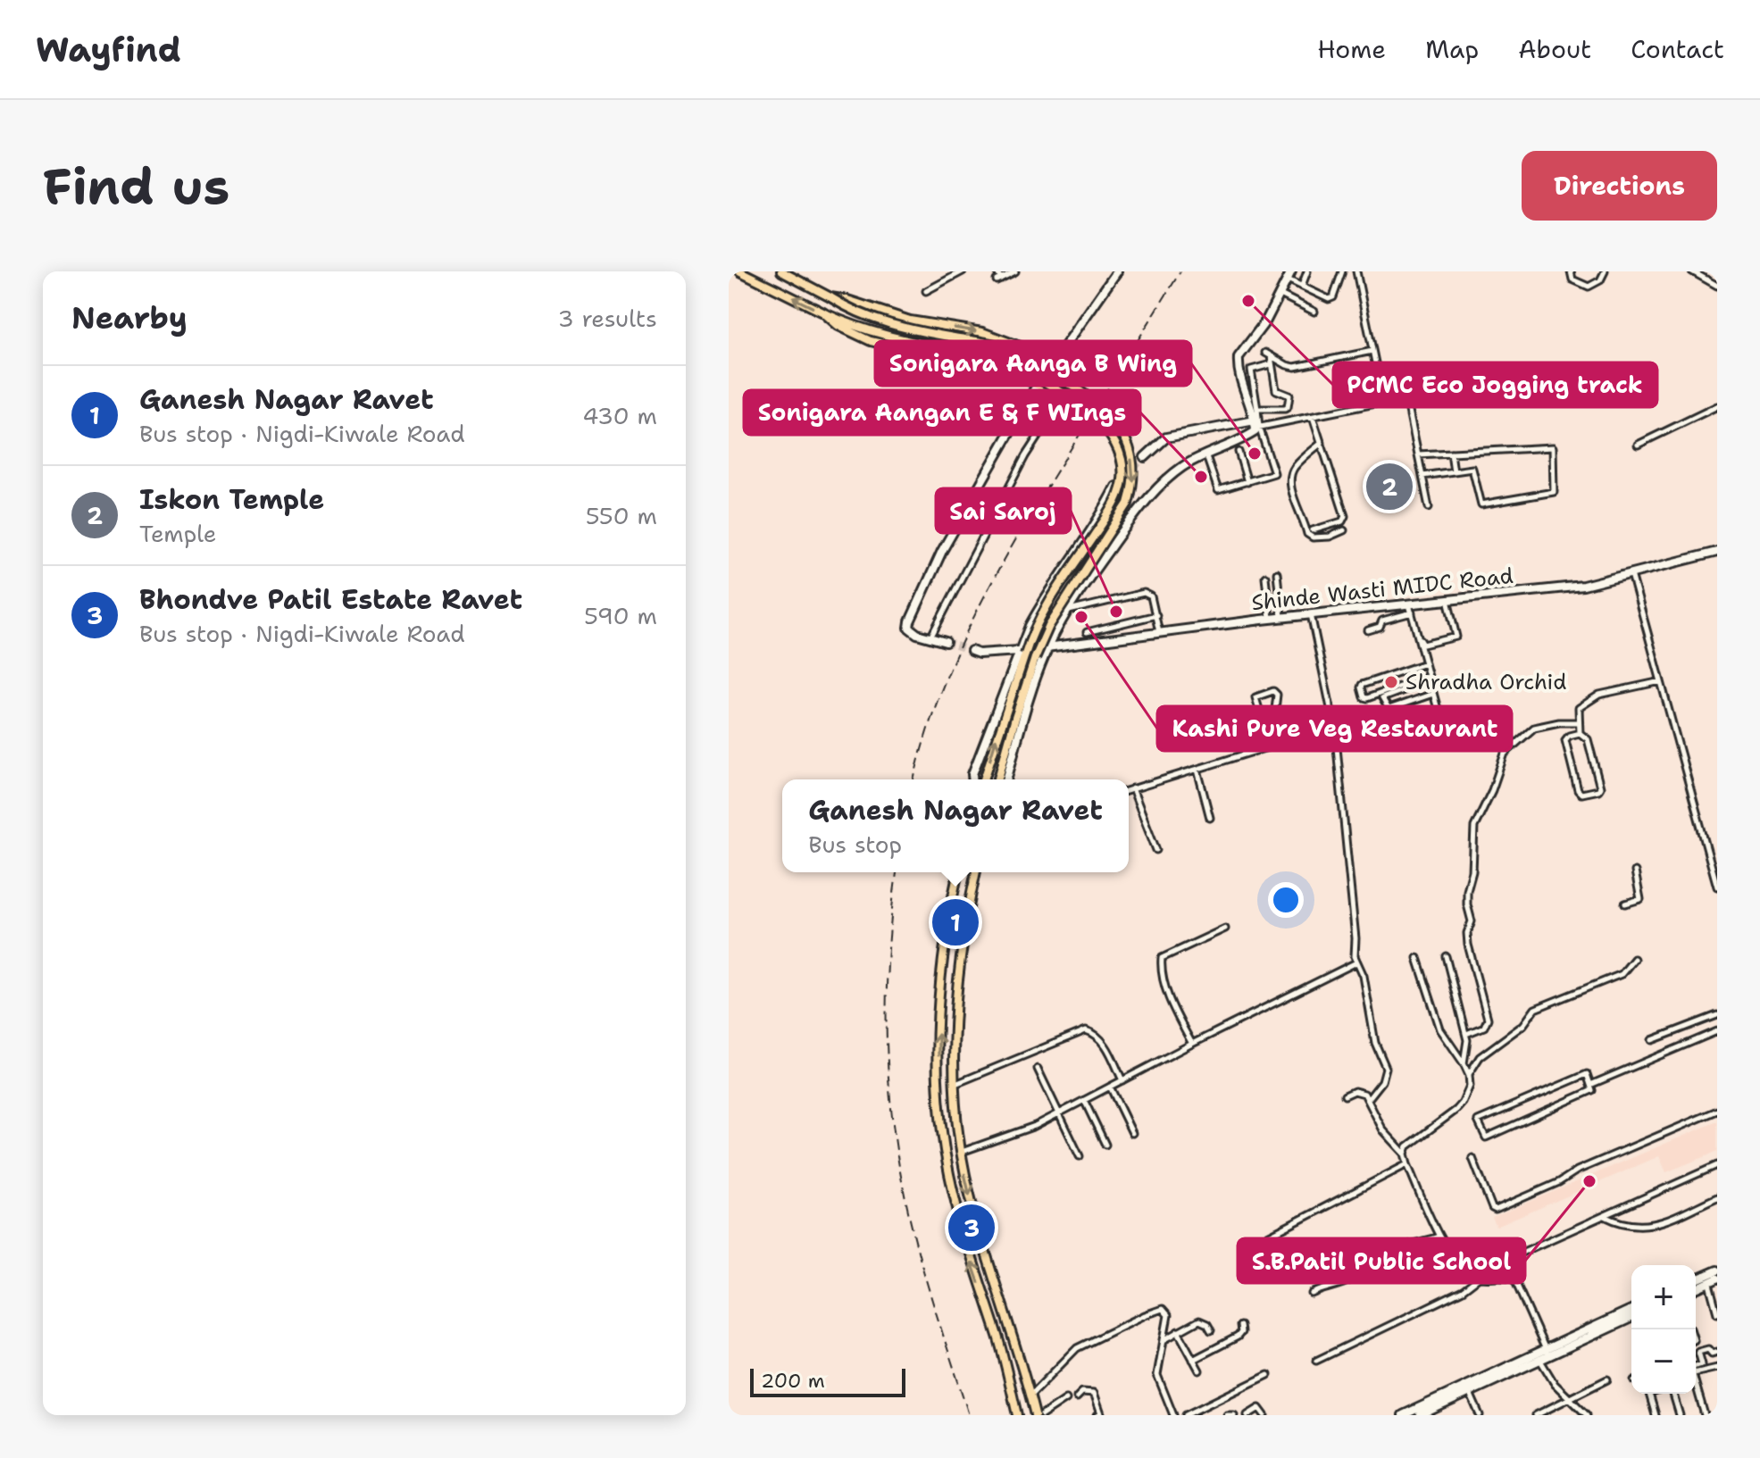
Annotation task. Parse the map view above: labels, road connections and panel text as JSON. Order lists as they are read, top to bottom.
{
  "streets": {
    "street": ["Shinde Wasti MIDC Road"]
  },
  "places": [
    "PCMC Eco Jogging track",
    "Sonigara Aanga B Wing",
    "Sonigara Aangan E & F WIngs",
    "Sai Saroj",
    "Kashi Pure Veg Restaurant",
    "Shradha Orchid",
    "S.B.Patil Public School"
  ],
  "scale_bar": "200 m",
  "page": {
    "header": "Wayfind",
    "nav": [
      "Home",
      "Map",
      "About",
      "Contact"
    ],
    "buttons": "Directions",
    "title": "Find us",
    "heading": ["Nearby", "3 results"],
    "list": [
      {
        "mark": "1",
        "name": "Ganesh Nagar Ravet",
        "note": "Bus stop · Nigdi-Kiwale Road",
        "value": "430 m"
      },
      {
        "mark": "2",
        "name": "Iskon Temple",
        "note": "Temple",
        "value": "550 m"
      },
      {
        "mark": "3",
        "name": "Bhondve Patil Estate Ravet",
        "note": "Bus stop · Nigdi-Kiwale Road",
        "value": "590 m"
      }
    ],
    "pins": ["2", "1", "3"],
    "popup": ["Ganesh Nagar Ravet", "Bus stop"],
    "map_buttons": ["+", "−"],
    "scale": "200 m"
  }
}
